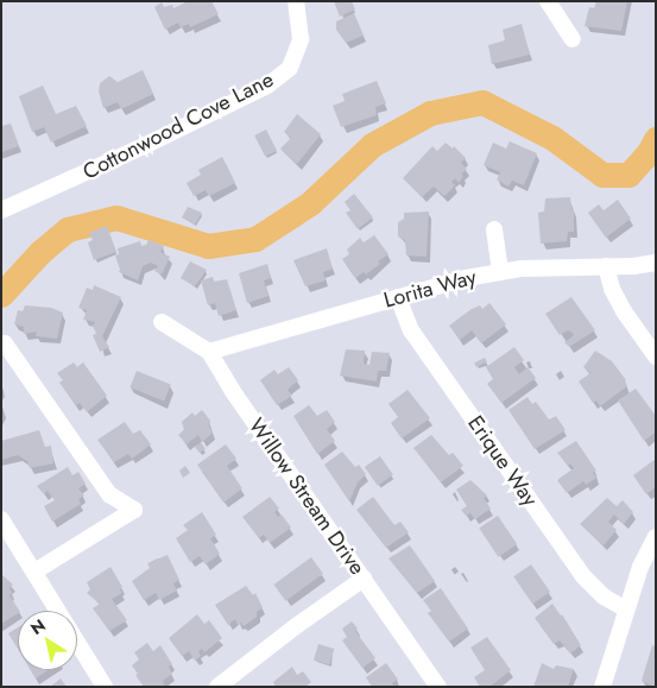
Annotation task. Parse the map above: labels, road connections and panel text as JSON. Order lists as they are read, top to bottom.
{
  "streets": {
    "street": [
      "Cottonwood Cove Lane",
      "Lorita Way",
      "Erique Way",
      "Willow Stream Drive"
    ]
  },
  "crossings": [
    ["Lorita Way", "Erique Way"],
    ["Lorita Way", "Willow Stream Drive"]
  ],
  "north": "top left"
}
